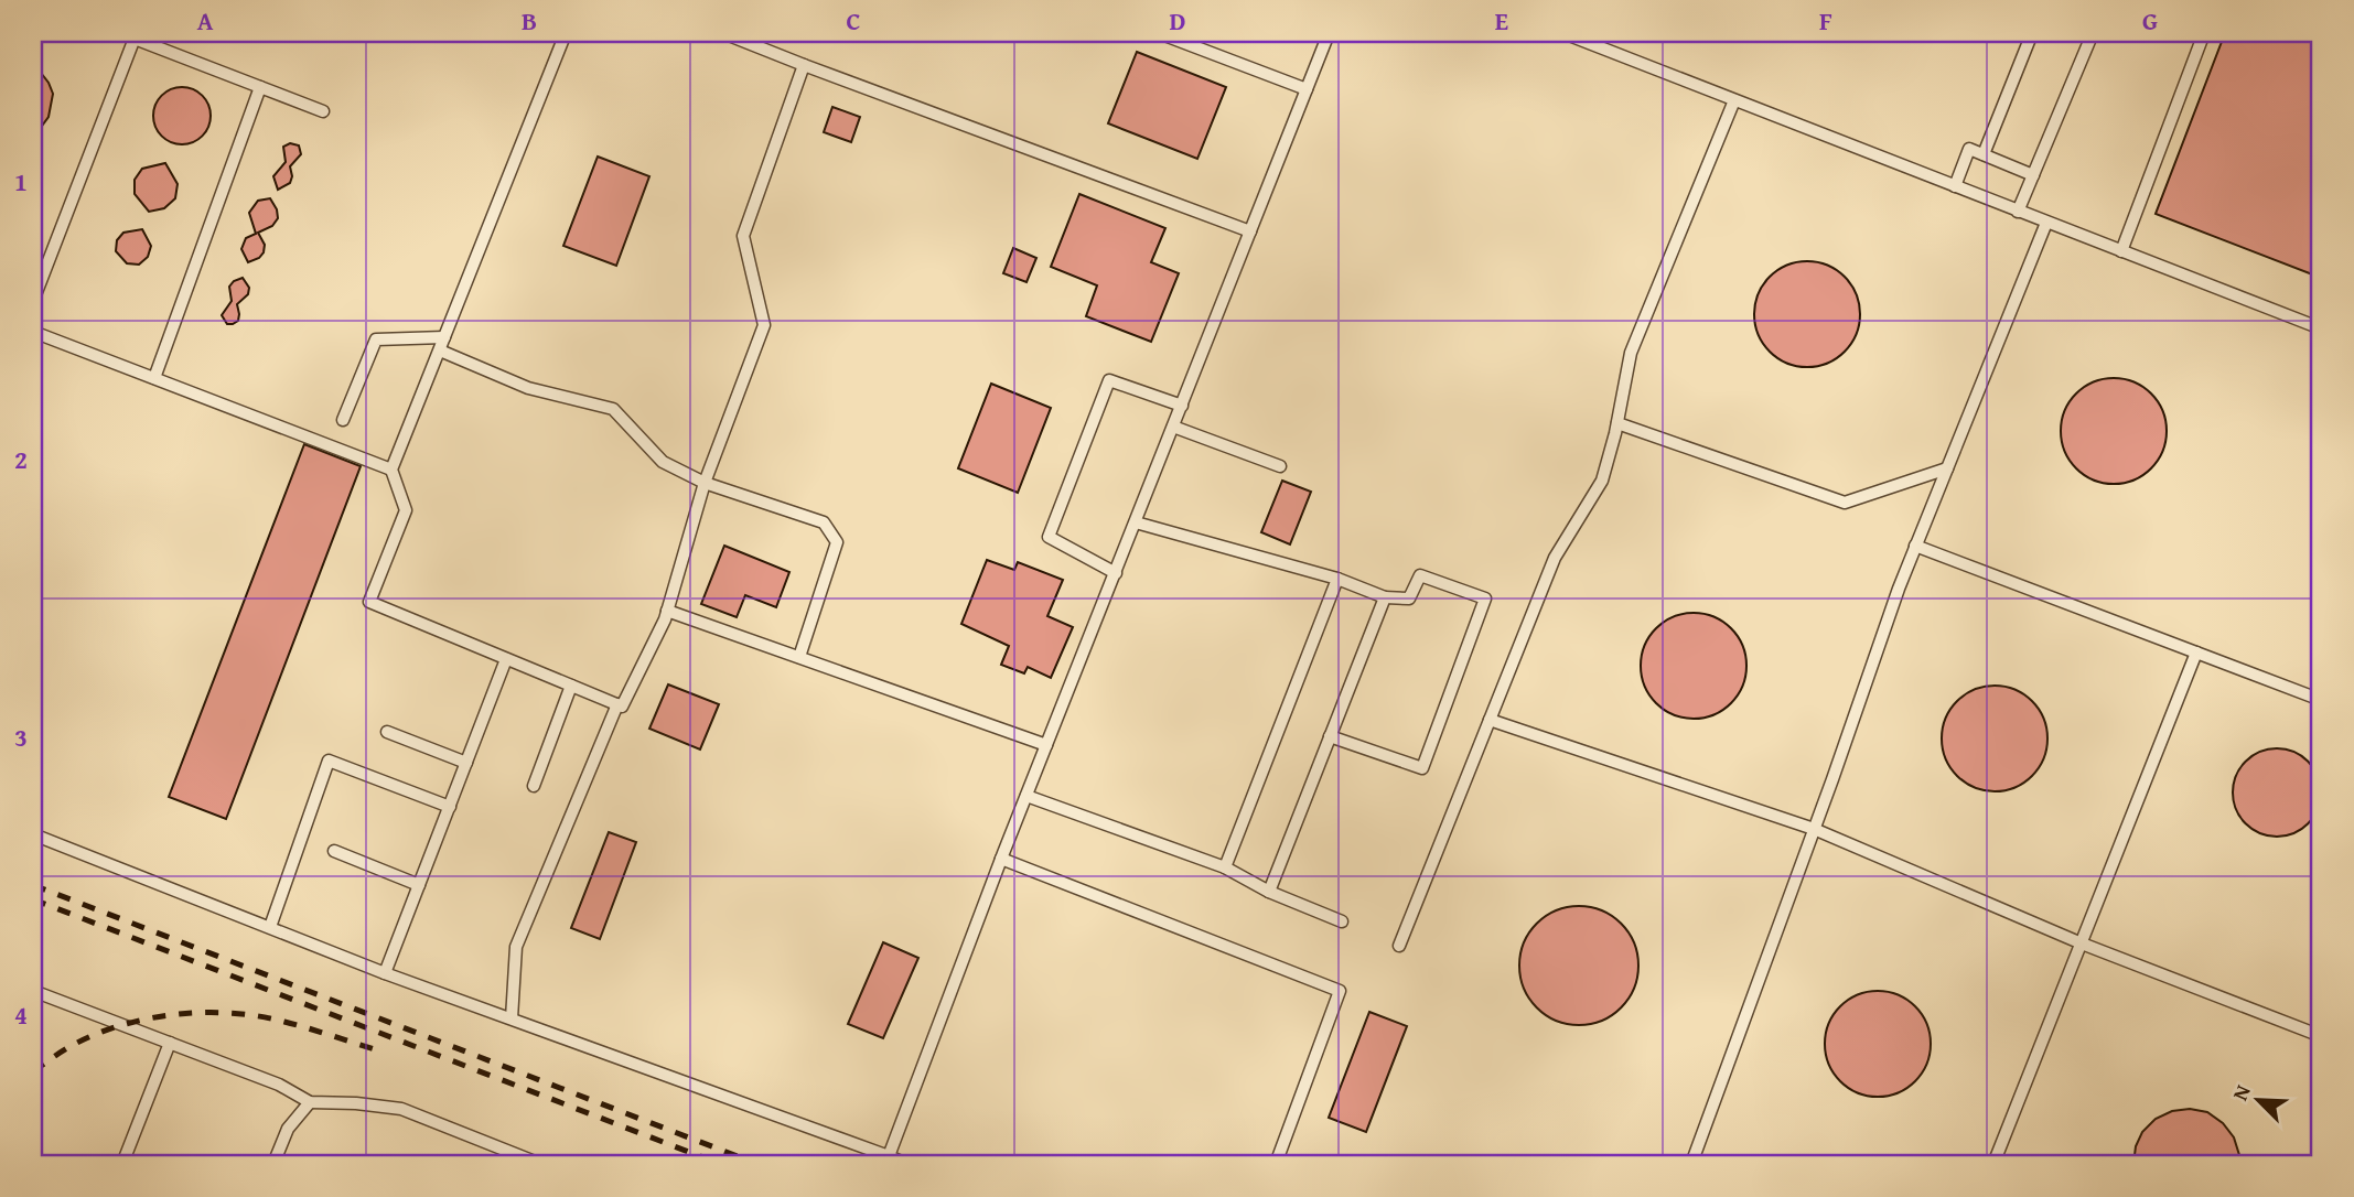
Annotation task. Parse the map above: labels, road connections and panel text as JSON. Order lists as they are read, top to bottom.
{
  "north": "top left",
  "grid": {
    "columns": [
      "A",
      "B",
      "C",
      "D",
      "E",
      "F",
      "G"
    ],
    "rows": [
      "1",
      "2",
      "3",
      "4"
    ]
  }
}
